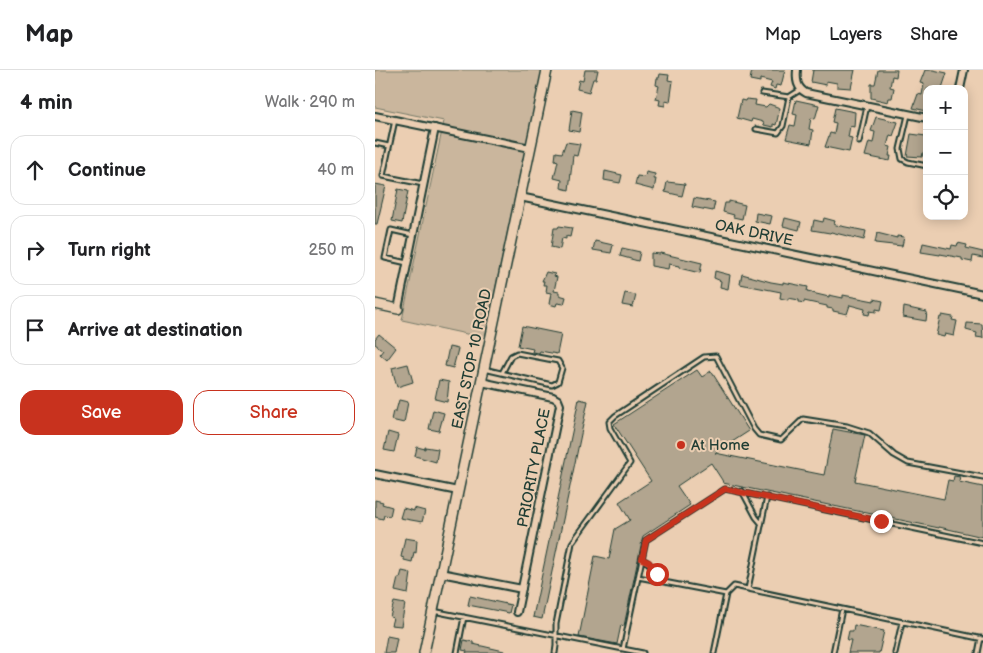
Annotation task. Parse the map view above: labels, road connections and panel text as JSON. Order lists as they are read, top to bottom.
{
  "streets": {
    "street": ["OAK DRIVE", "EAST STOP 10 ROAD", "PRIORITY PLACE"]
  },
  "crossings": [
    ["OAK DRIVE", "EAST STOP 10 ROAD"],
    ["EAST STOP 10 ROAD", "PRIORITY PLACE"]
  ],
  "places": ["At Home"],
  "page": {
    "header": "Map",
    "nav": ["Map", "Layers", "Share"],
    "heading": ["4 min", "Walk · 290 m"],
    "map_buttons": ["+", "−"],
    "list": [
      ["Continue", "40 m"],
      ["Turn right", "250 m"],
      "Arrive at destination"
    ],
    "buttons": ["Save", "Share"]
  }
}
